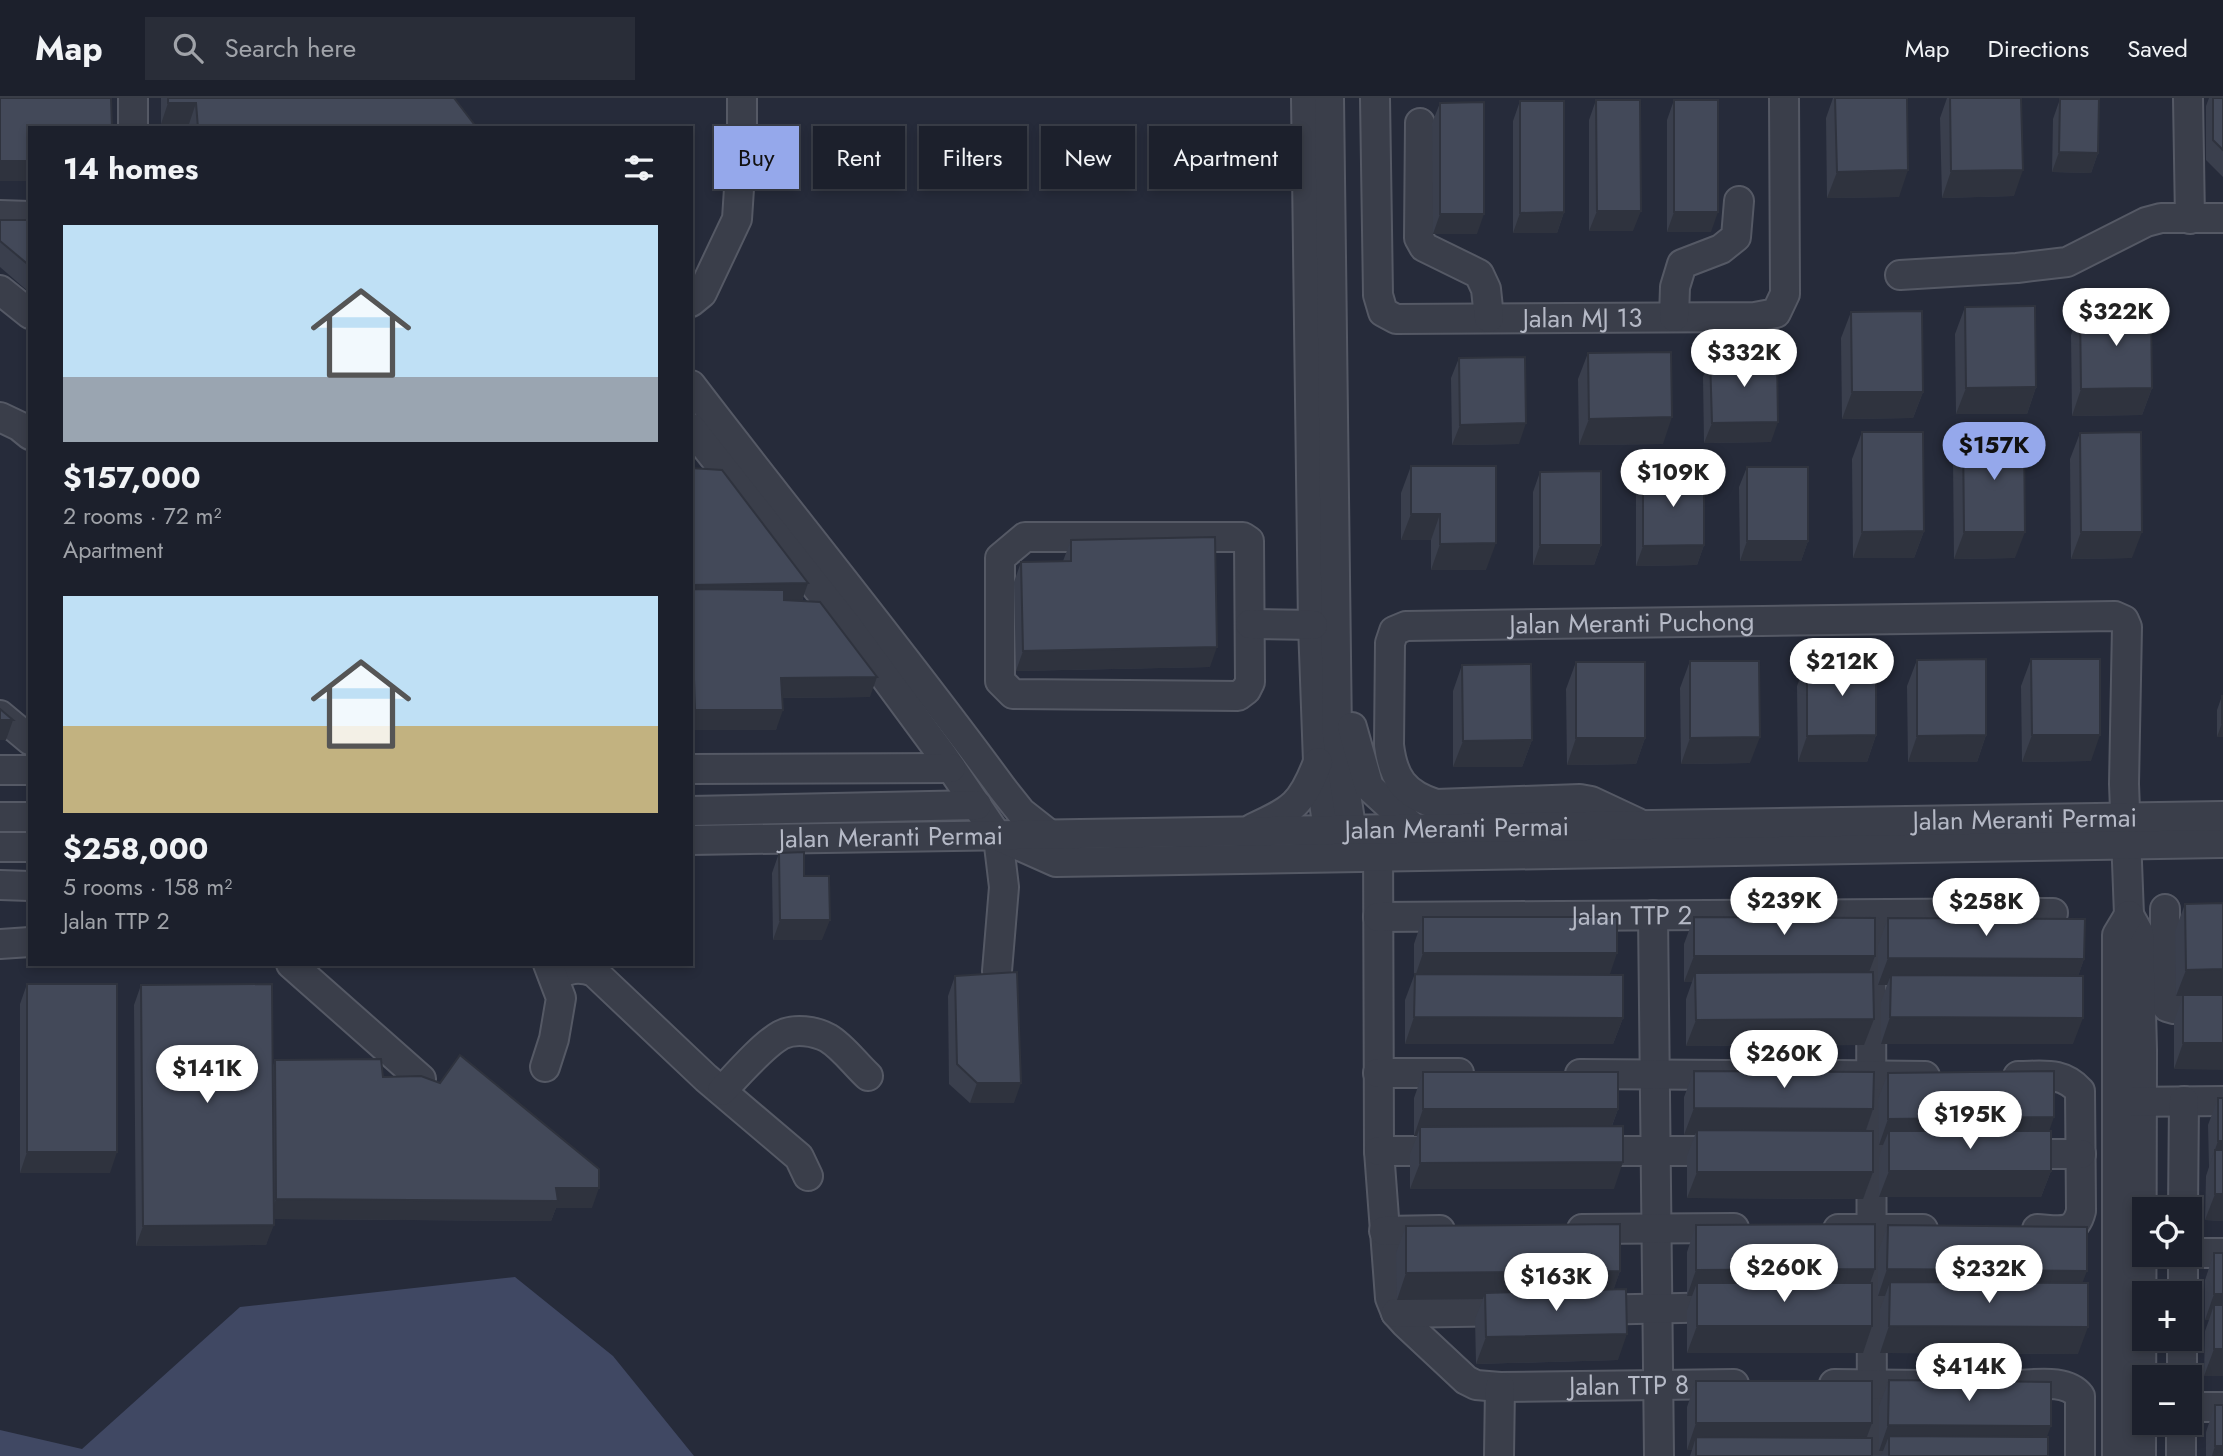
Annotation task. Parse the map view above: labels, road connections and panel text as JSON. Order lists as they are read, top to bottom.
{
  "streets": {
    "street": [
      "Jalan MJ 13",
      "Jalan Meranti Puchong",
      "Jalan Meranti Permai",
      "Jalan TTP 2",
      "Jalan TTP 8"
    ]
  },
  "crossings": [
    ["Jalan Meranti Puchong", "Jalan Meranti Permai"]
  ],
  "page": {
    "header": "Map",
    "search": "Search here",
    "nav": ["Map", "Directions", "Saved"],
    "chip": [
      "Buy",
      "Rent",
      "Filters",
      "New",
      "Apartment"
    ],
    "heading": "14 homes",
    "list": [
      {
        "name": "$157,000",
        "note": "2 rooms · 72 m² · Apartment"
      },
      {
        "name": "$258,000",
        "note": "5 rooms · 158 m² · Jalan TTP 2"
      }
    ],
    "price": [
      "$322K",
      "$332K",
      "$157K",
      "$109K",
      "$212K",
      "$239K",
      "$258K",
      "$260K",
      "$141K",
      "$195K",
      "$260K",
      "$232K",
      "$163K",
      "$414K"
    ],
    "map_buttons": ["+", "−"]
  }
}
